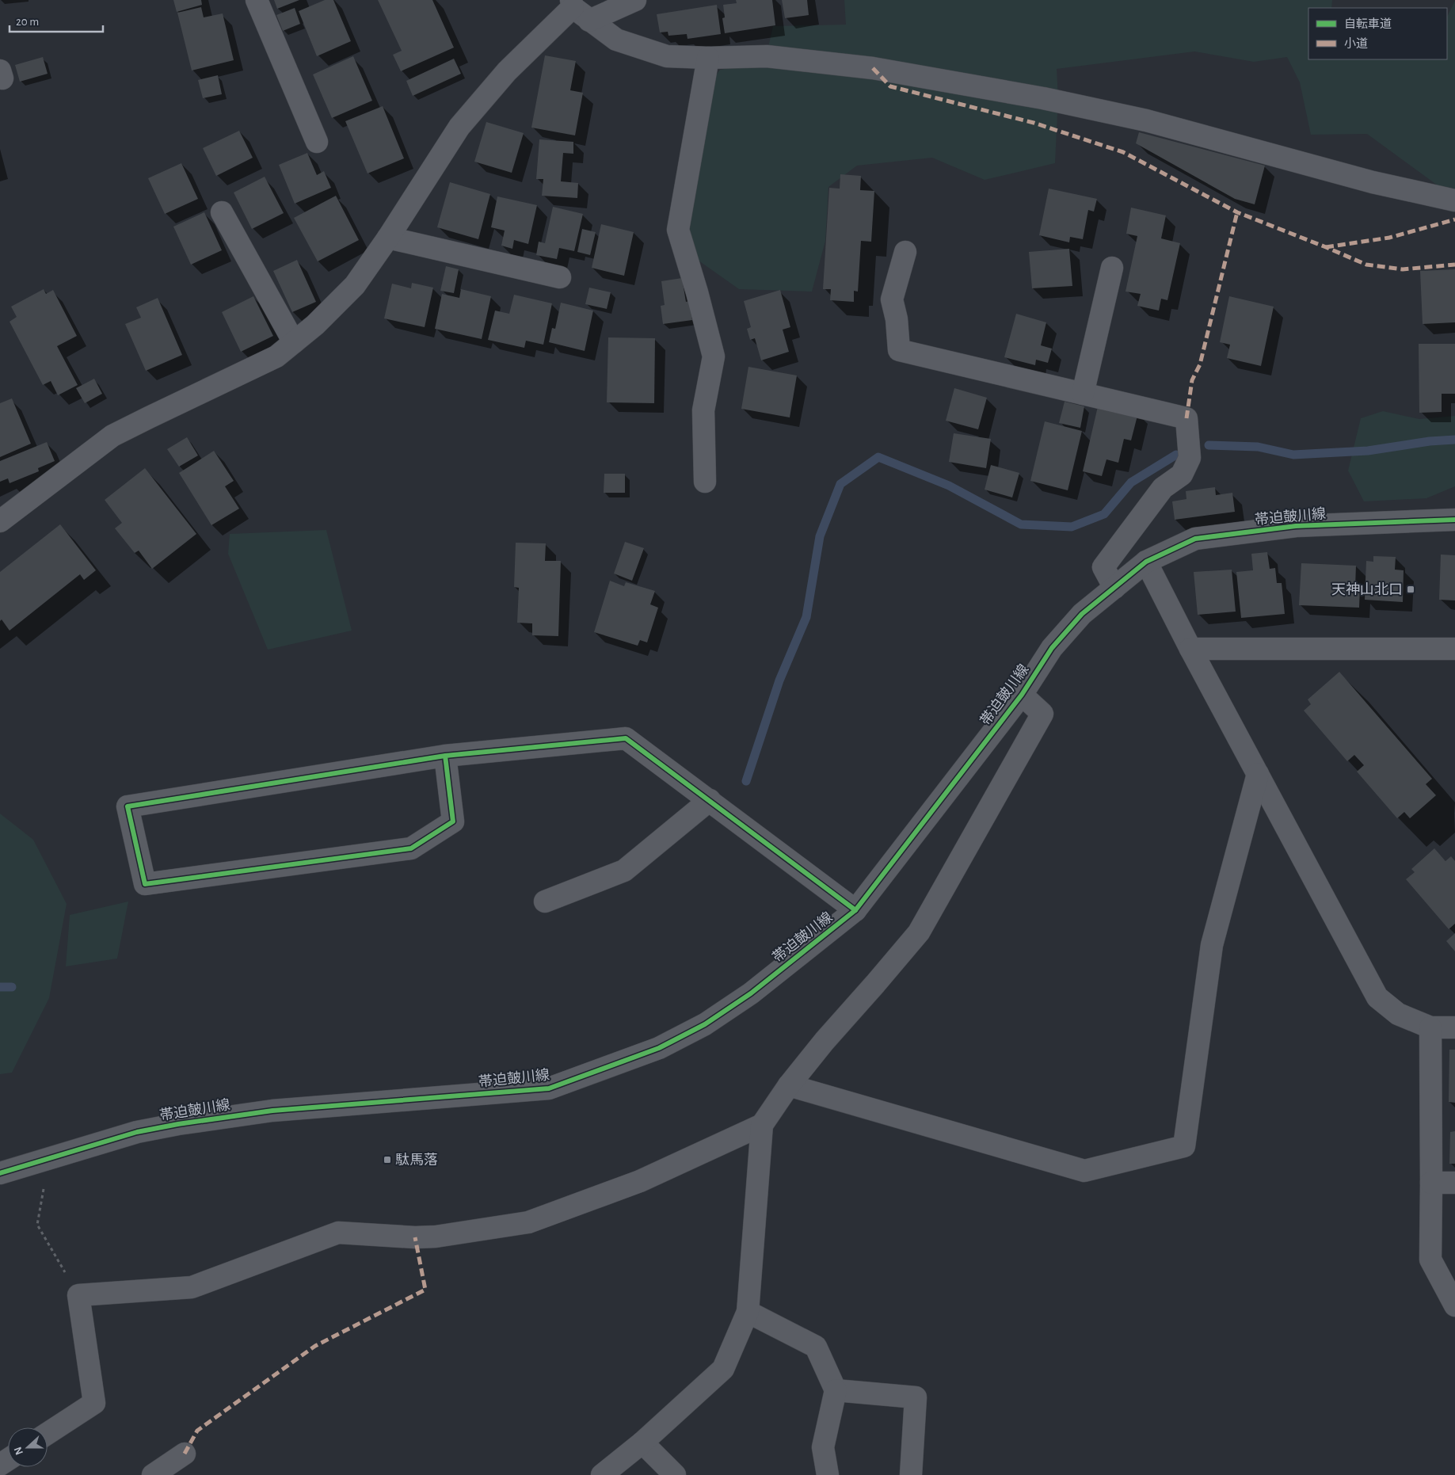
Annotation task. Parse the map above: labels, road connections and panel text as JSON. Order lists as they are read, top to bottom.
{
  "streets": {
    "street": ["帯迫皷川線"]
  },
  "places": {
    "transit": ["天神山北口", "駄馬落"]
  },
  "legend": ["自転車道", "小道"],
  "scale_bar": "20 m",
  "north": "left"
}
